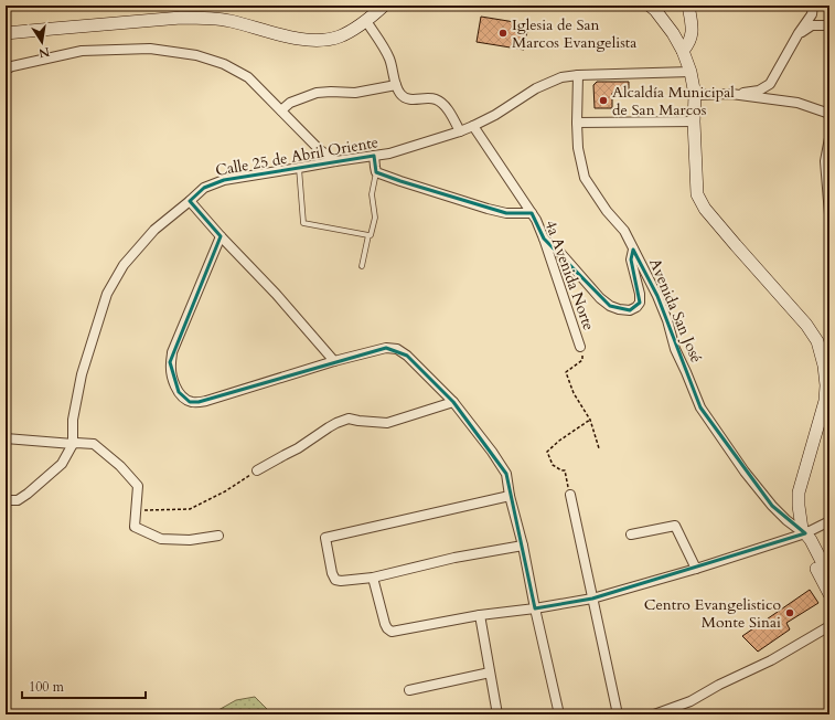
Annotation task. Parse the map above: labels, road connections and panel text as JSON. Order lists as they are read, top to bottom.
{
  "streets": {
    "street": ["Calle 25 de Abril Oriente", "4a Avenida Norte", "Avenida San José"]
  },
  "crossings": [
    ["Calle 25 de Abril Oriente", "4a Avenida Norte"],
    ["Calle 25 de Abril Oriente", "Avenida San José"]
  ],
  "places": ["Iglesia de San Marcos Evangelista", "Alcaldía Municipal de San Marcos", "Centro Evangelistico Monte Sinai"],
  "scale_bar": "100 m",
  "north": "bottom"
}
